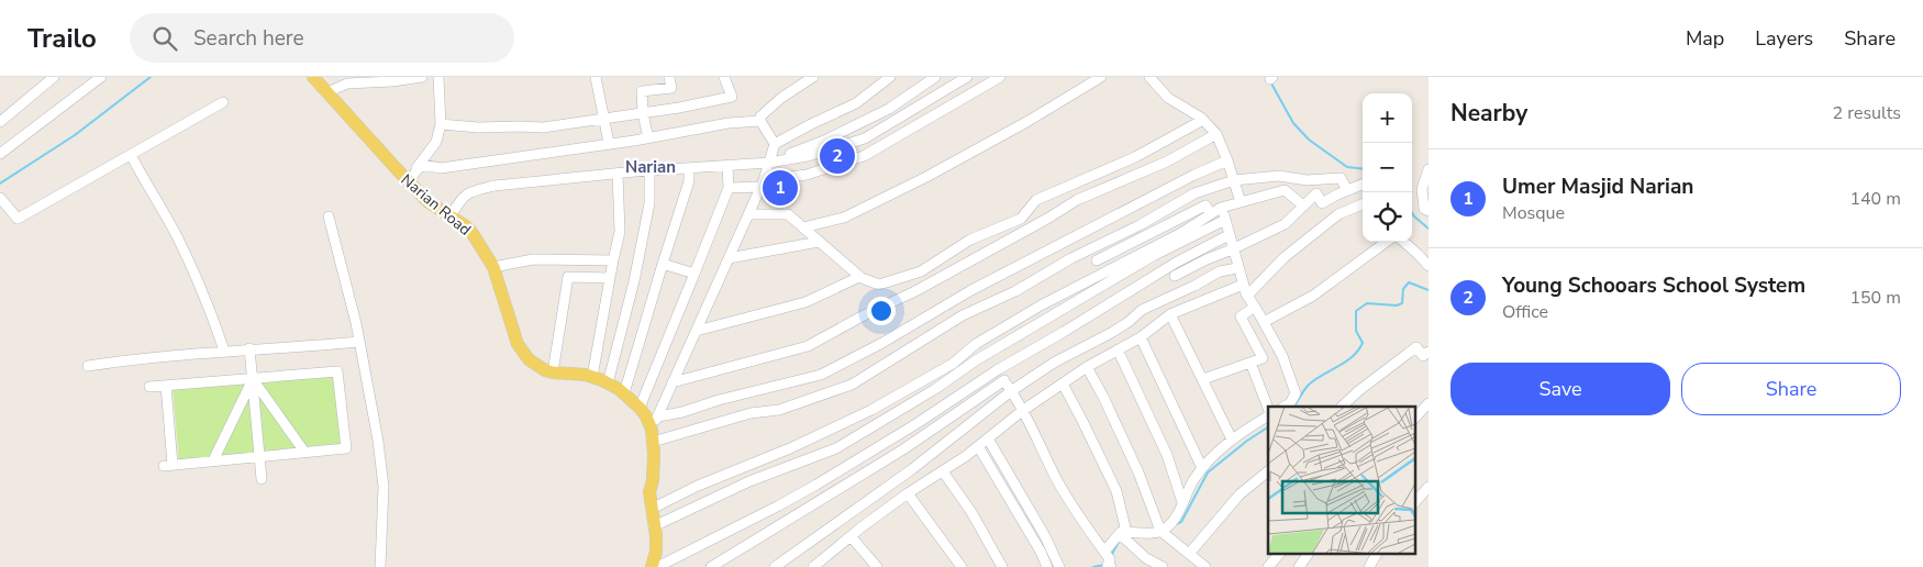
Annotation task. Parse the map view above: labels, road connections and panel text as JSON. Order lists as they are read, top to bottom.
{
  "streets": {
    "main road": ["Narian Road"]
  },
  "districts": ["Narian"],
  "page": {
    "header": "Trailo",
    "search": "Search here",
    "nav": ["Map", "Layers", "Share"],
    "heading": ["Nearby", "2 results"],
    "map_buttons": ["+", "−"],
    "pins": ["2", "1"],
    "list": [
      {
        "mark": "1",
        "name": "Umer Masjid Narian",
        "note": "Mosque",
        "value": "140 m"
      },
      {
        "mark": "2",
        "name": "Young Schooars School System",
        "note": "Office",
        "value": "150 m"
      }
    ],
    "buttons": ["Save", "Share"]
  }
}
